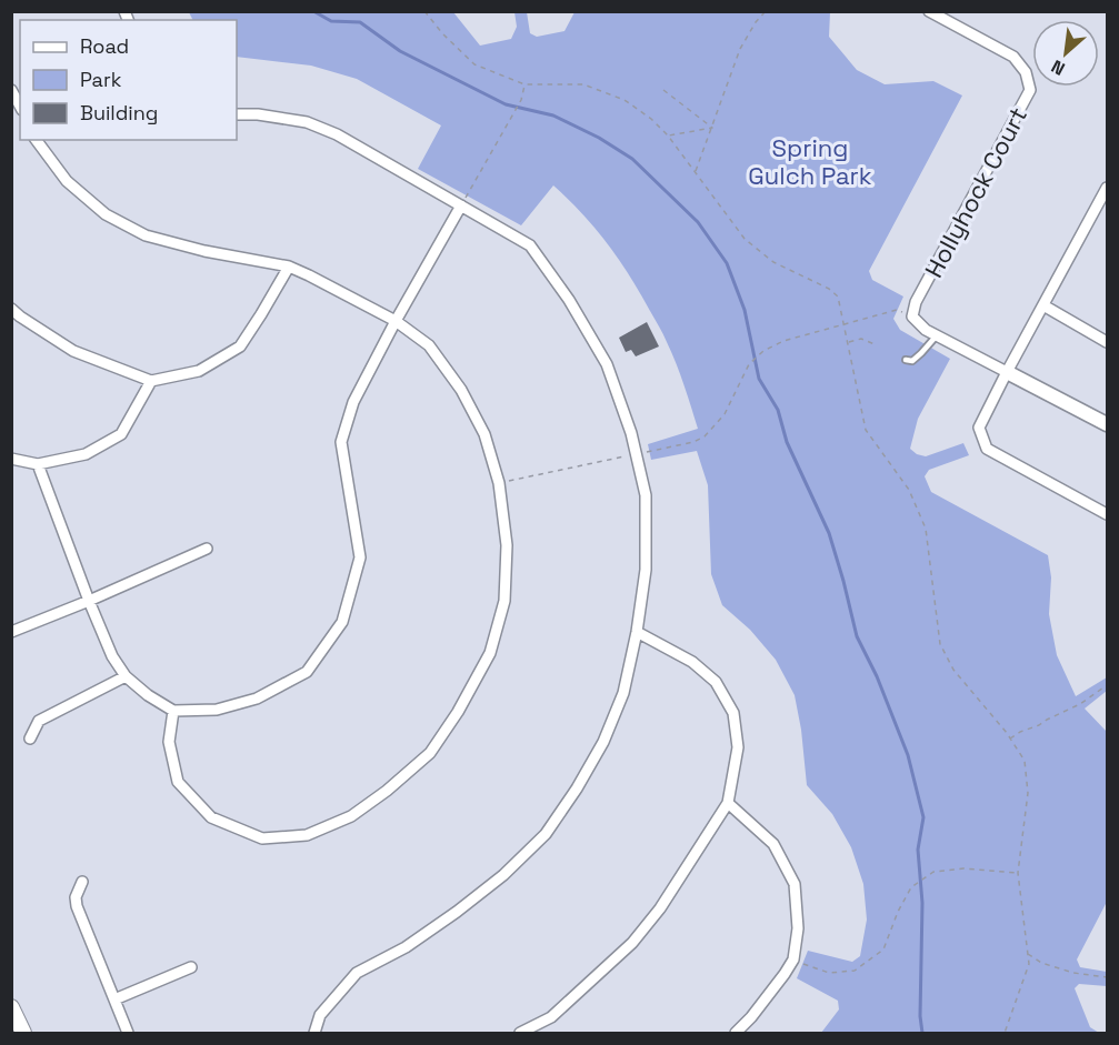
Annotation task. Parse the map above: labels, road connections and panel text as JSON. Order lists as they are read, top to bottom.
{
  "streets": {
    "street": ["Hollyhock Court"]
  },
  "parks": ["Spring Gulch Park"],
  "legend": ["Road", "Park", "Building"],
  "north": "bottom left"
}
